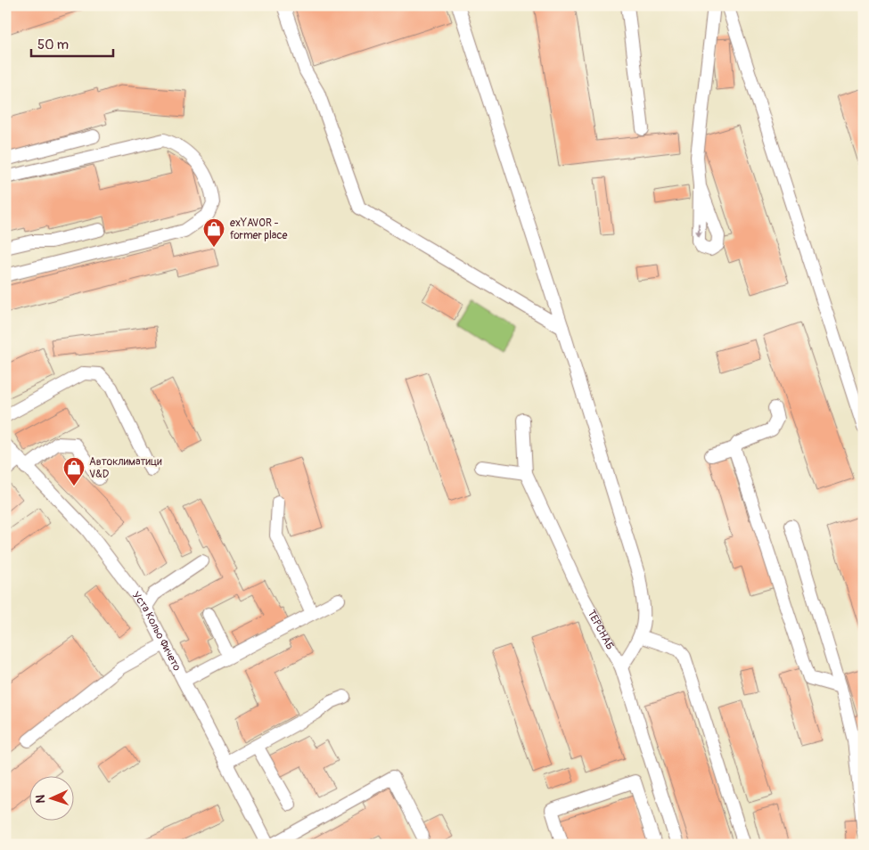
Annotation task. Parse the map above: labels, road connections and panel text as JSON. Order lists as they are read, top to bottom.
{
  "streets": {
    "street": ["ТЕРСНАБ", "Уста Кольо Фичето"]
  },
  "places": {
    "shop": ["exYAVOR - former place", "Автоклиматици V&D"]
  },
  "scale_bar": "50 m",
  "north": "left"
}
